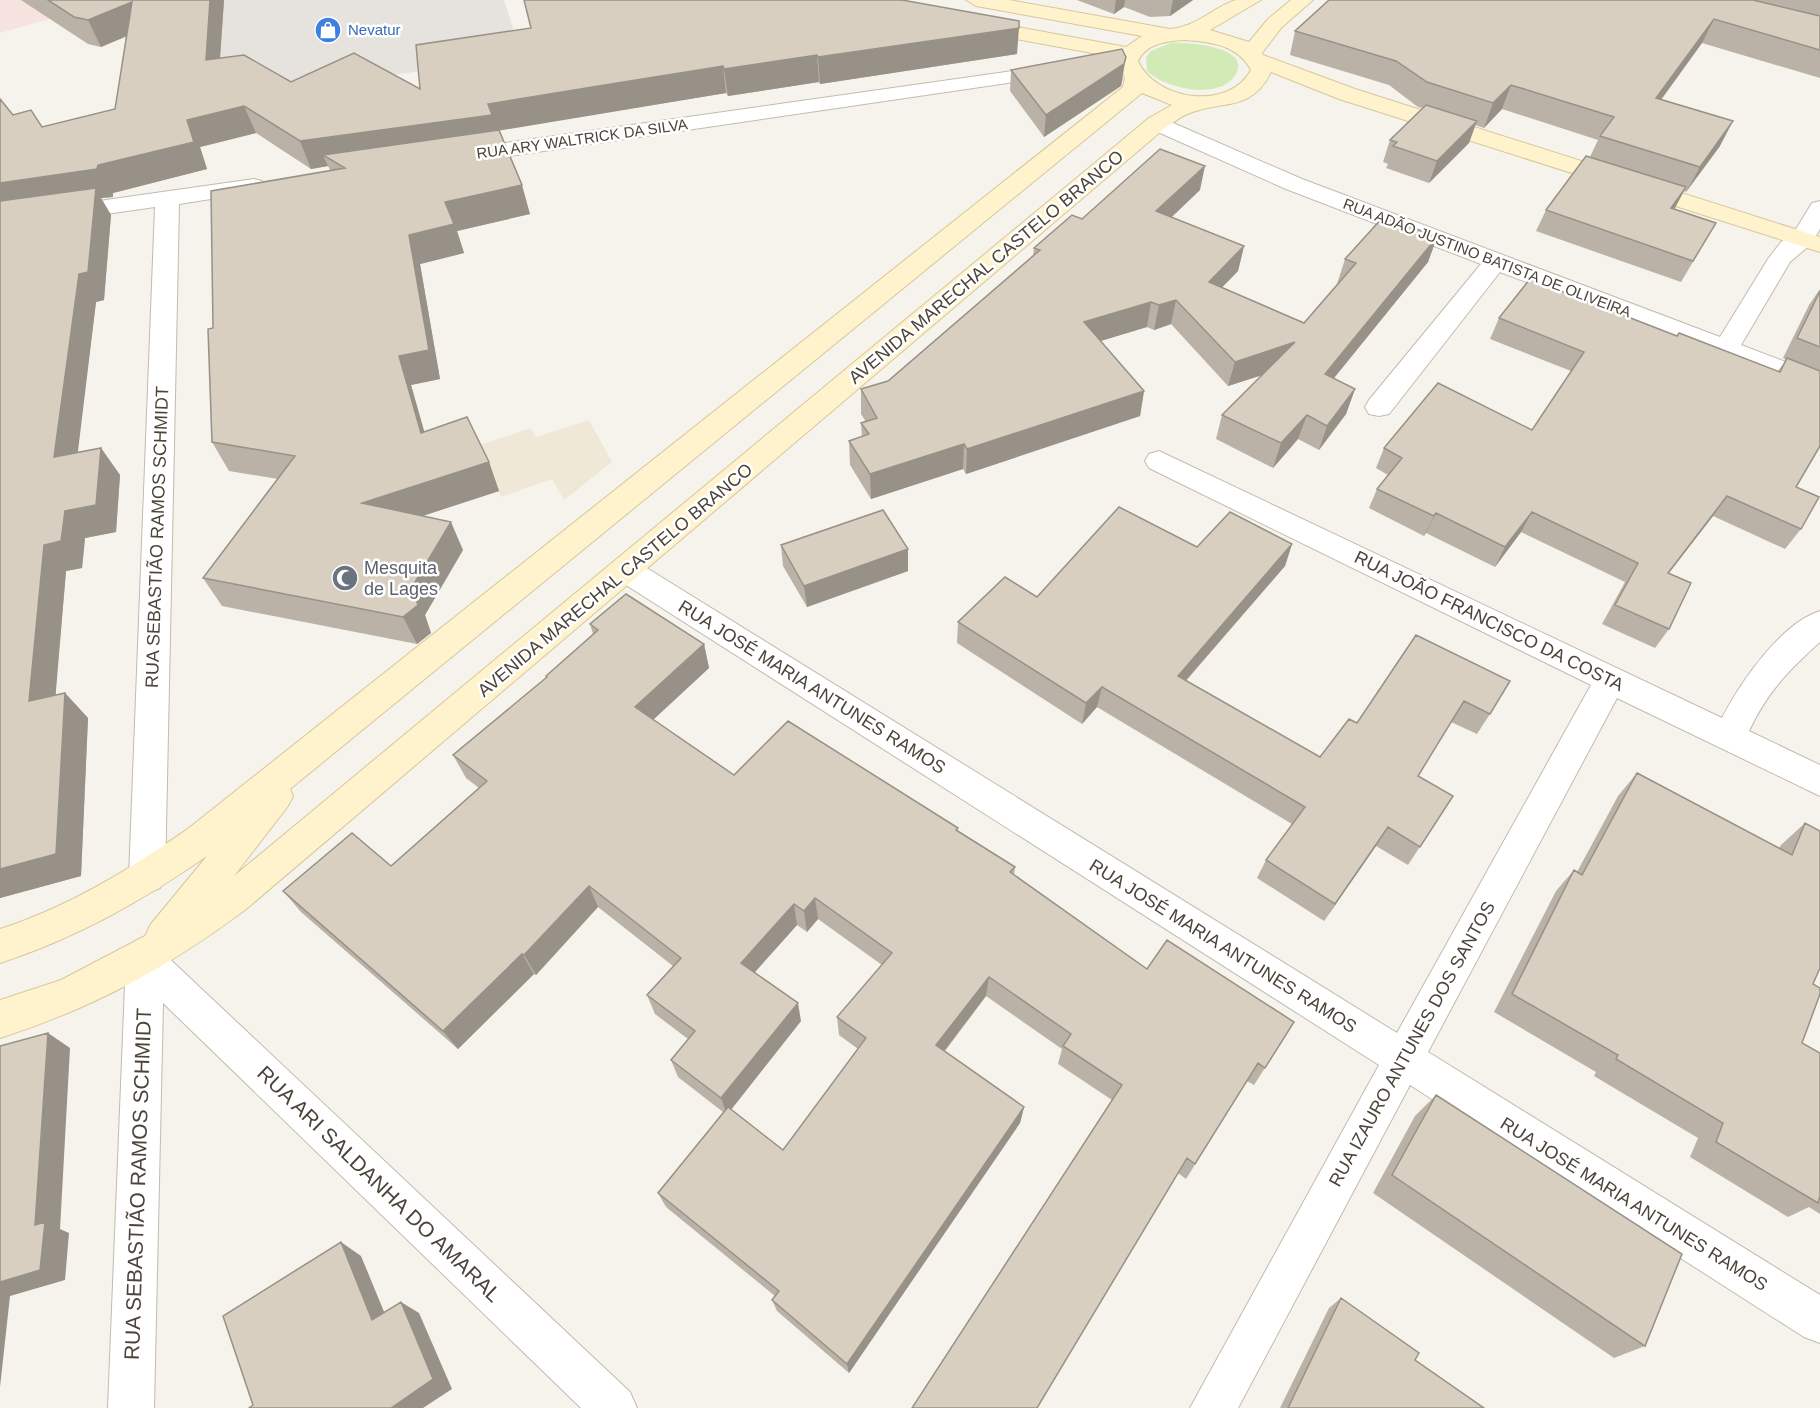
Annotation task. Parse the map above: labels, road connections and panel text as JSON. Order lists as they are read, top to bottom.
{
  "streets": {
    "main road": ["AVENIDA MARECHAL CASTELO BRANCO"],
    "street": [
      "RUA ARY WALTRICK DA SILVA",
      "RUA ADÃO JUSTINO BATISTA DE OLIVEIRA",
      "RUA SEBASTIÃO RAMOS SCHMIDT",
      "RUA JOÃO FRANCISCO DA COSTA",
      "RUA JOSÉ MARIA ANTUNES RAMOS",
      "RUA IZAURO ANTUNES DOS SANTOS",
      "RUA ARI SALDANHA DO AMARAL"
    ]
  },
  "crossings": [
    ["RUA ADÃO JUSTINO BATISTA DE OLIVEIRA", "AVENIDA MARECHAL CASTELO BRANCO"],
    ["AVENIDA MARECHAL CASTELO BRANCO", "RUA SEBASTIÃO RAMOS SCHMIDT"],
    ["AVENIDA MARECHAL CASTELO BRANCO", "RUA JOSÉ MARIA ANTUNES RAMOS"],
    ["AVENIDA MARECHAL CASTELO BRANCO", "RUA ARI SALDANHA DO AMARAL"],
    ["RUA SEBASTIÃO RAMOS SCHMIDT", "RUA ARI SALDANHA DO AMARAL"],
    ["RUA JOÃO FRANCISCO DA COSTA", "RUA IZAURO ANTUNES DOS SANTOS"],
    ["RUA JOSÉ MARIA ANTUNES RAMOS", "RUA IZAURO ANTUNES DOS SANTOS"]
  ],
  "places": {
    "shop": ["Nevatur"],
    "mosque": ["Mesquita de Lages"]
  }
}
